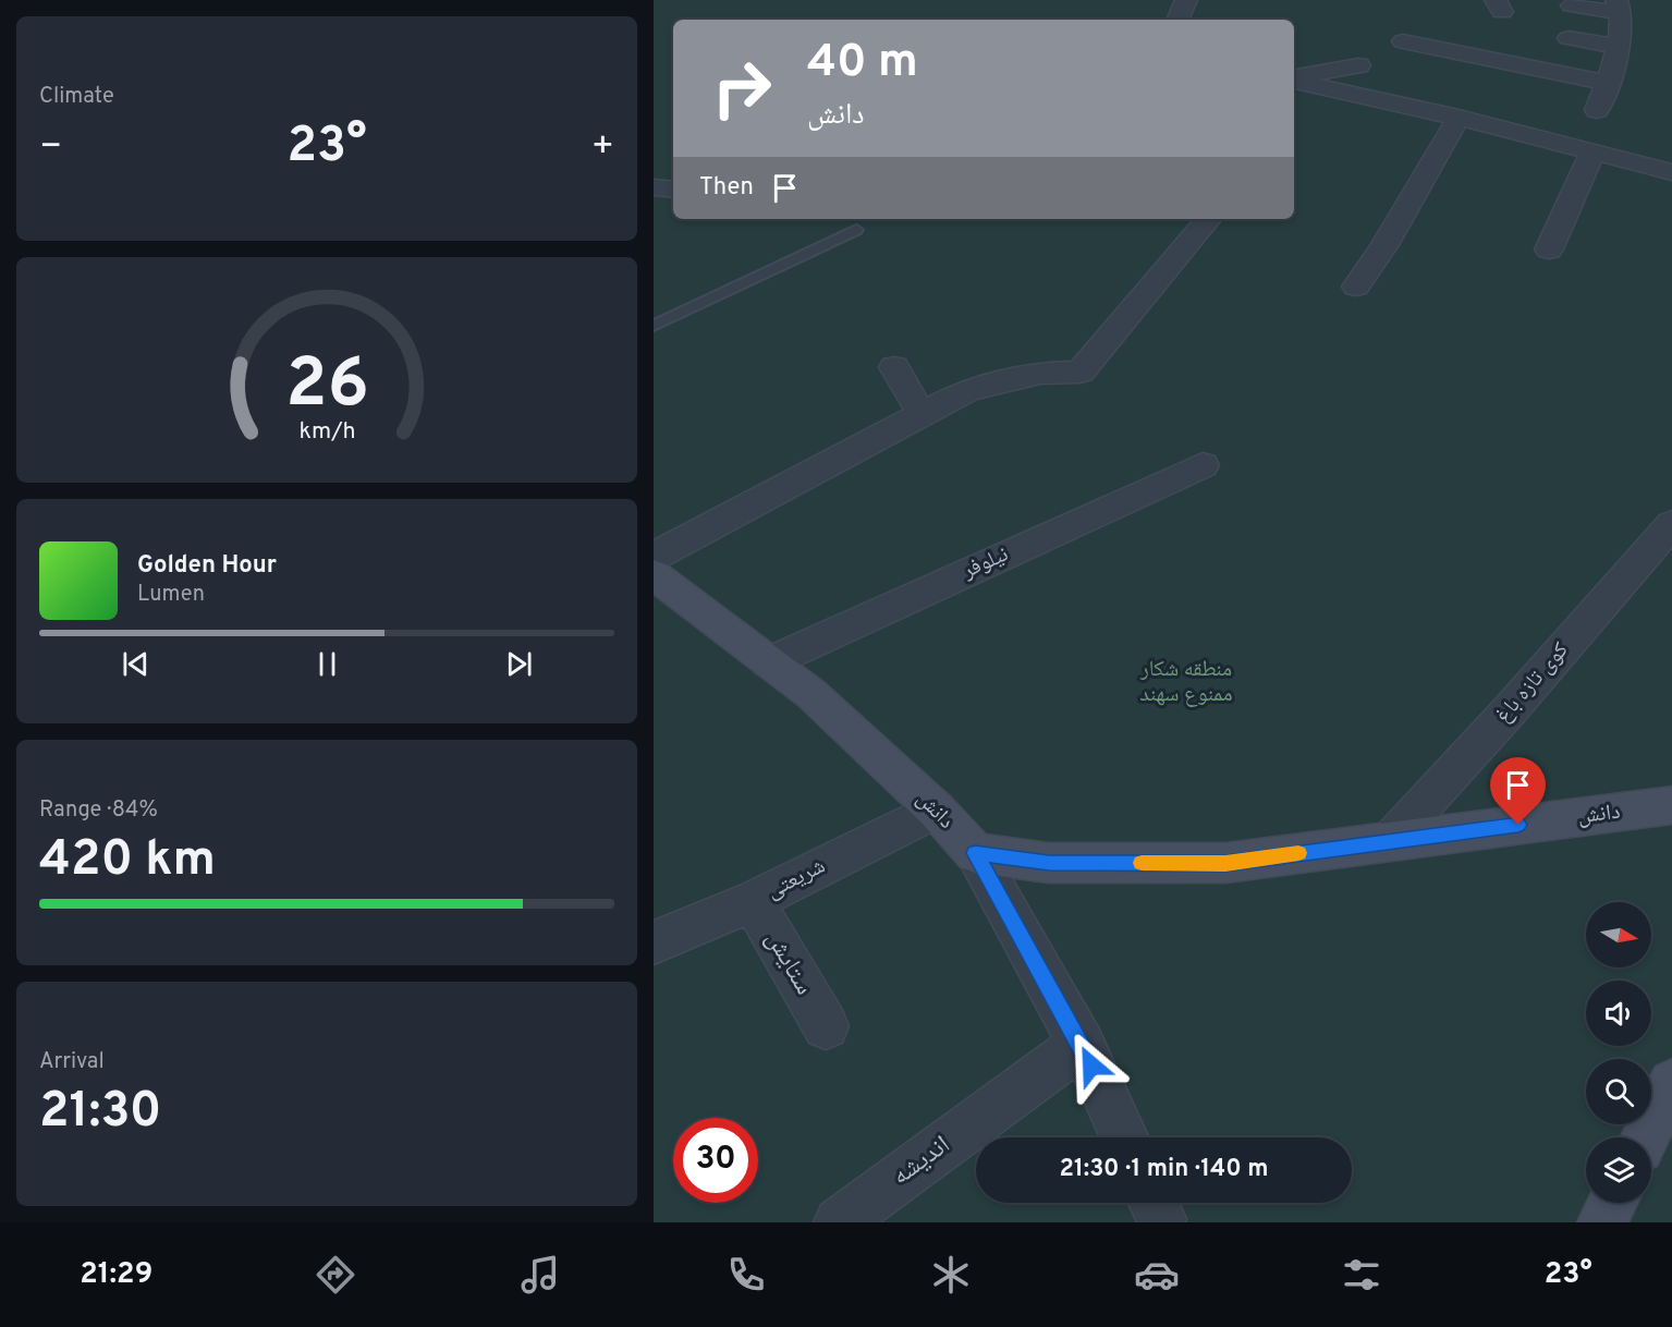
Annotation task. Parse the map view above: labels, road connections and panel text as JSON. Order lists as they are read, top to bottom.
{
  "streets": {
    "street": [
      "نیلوفر",
      "کوی تازه باغ",
      "دانش",
      "شریعتی",
      "ستایش",
      "اندیشه"
    ]
  },
  "crossings": [
    ["نیلوفر", "دانش"],
    ["کوی تازه باغ", "دانش"],
    ["دانش", "شریعتی"],
    ["شریعتی", "ستایش"]
  ],
  "parks": ["منطقه شکار ممنوع سهند"],
  "north": "right",
  "page": {
    "tile": [
      "Climate",
      ["Range · 84%", "420 km"],
      ["Arrival", "21:30"]
    ],
    "turn": ["40 m", "دانش"],
    "heat": ["−", "23°", "+"],
    "then": "Then",
    "song": ["Golden Hour", "Lumen"],
    "limit": "30",
    "trip": "21:30 · 1 min · 140 m",
    "tabs": ["21:29", "23°"],
    "gauge": ["26", "km/h"]
  }
}
